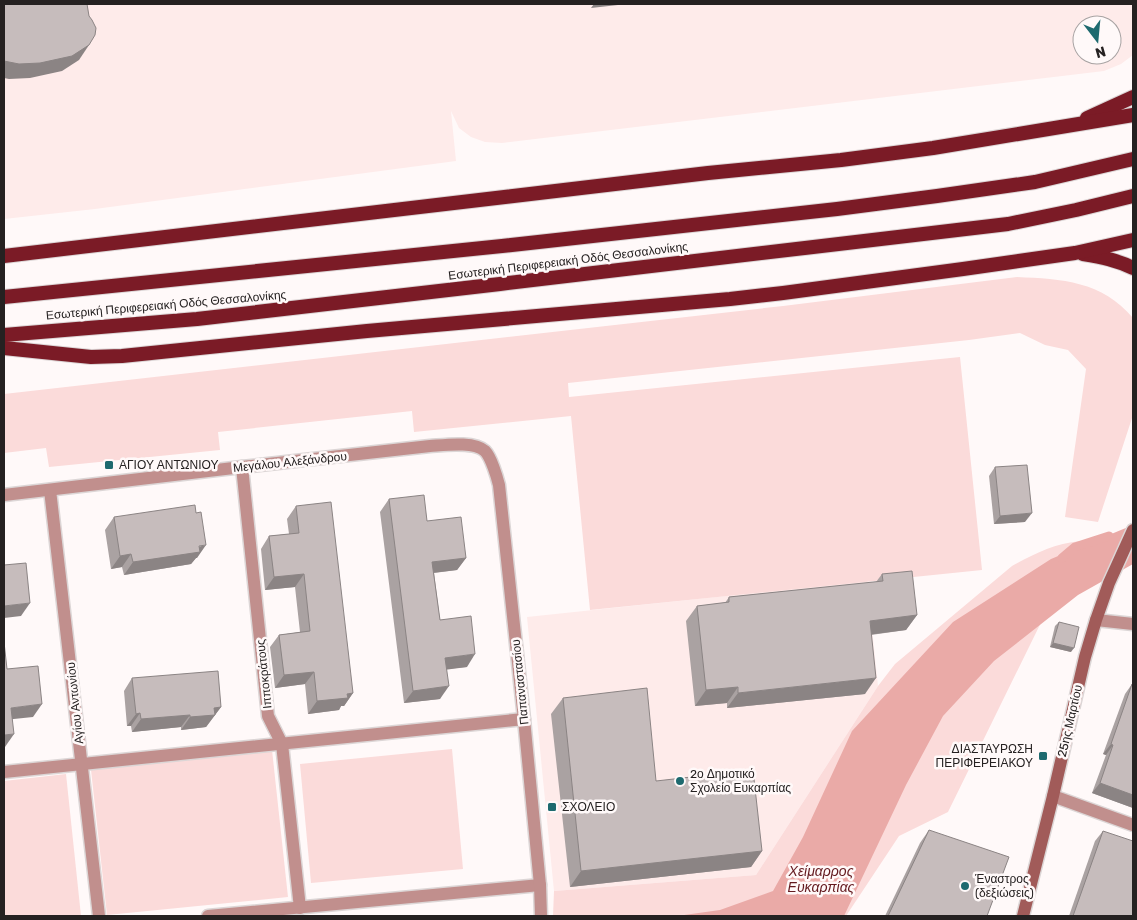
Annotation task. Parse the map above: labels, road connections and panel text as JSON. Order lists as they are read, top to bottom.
{
  "streets": {
    "highway": ["Εσωτερική Περιφερειακή Οδός Θεσσαλονίκης"],
    "main road": ["25ης Μαρτίου"],
    "street": [
      "Μεγάλου Αλεξάνδρου",
      "Ιπποκράτους",
      "Παπαναστασίου",
      "Αγίου Αντωνίου"
    ]
  },
  "crossings": [
    ["Μεγάλου Αλεξάνδρου", "Ιπποκράτους"],
    ["Μεγάλου Αλεξάνδρου", "Παπαναστασίου"],
    ["Μεγάλου Αλεξάνδρου", "Αγίου Αντωνίου"]
  ],
  "water": ["Χείμαρρος Ευκαρπίας"],
  "places": {
    "transit": ["ΑΓΙΟΥ ΑΝΤΩΝΙΟΥ", "ΔΙΑΣΤΑΥΡΩΣΗ ΠΕΡΙΦΕΡΕΙΑΚΟΥ", "ΣΧΟΛΕΙΟ"],
    "other": ["2ο Δημοτικό Σχολείο Ευκαρπίας", "Έναστρος (δεξιώσεις)"]
  },
  "north": "bottom"
}
